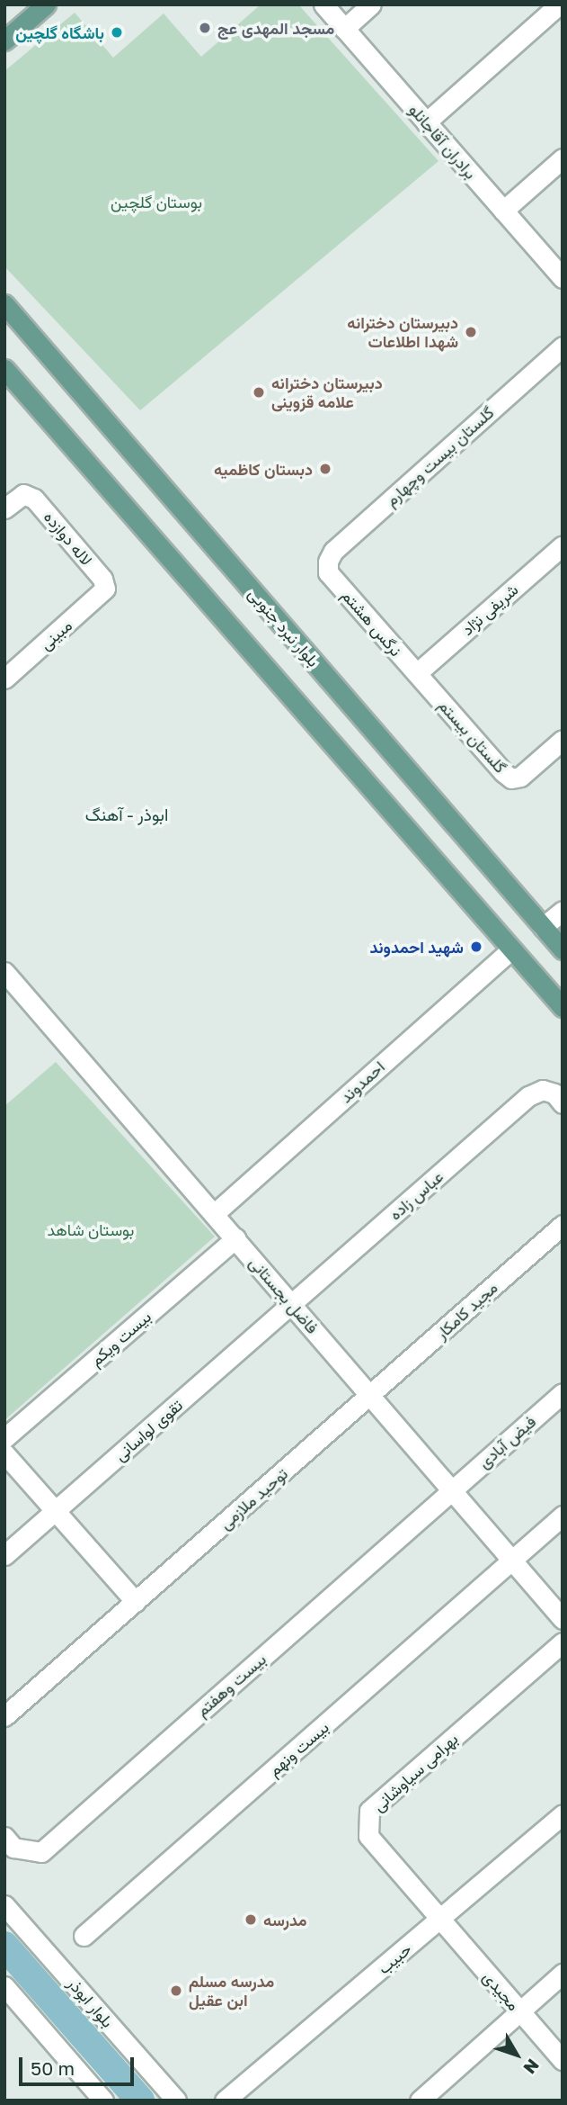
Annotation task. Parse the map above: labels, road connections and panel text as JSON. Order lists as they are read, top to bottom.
{
  "streets": {
    "main road": ["بلوار نبرد جنوبی"],
    "street": [
      "برادران آقاجانلو",
      "گلستان بیست وچهارم",
      "لاله دوازده",
      "شریفی نژاد",
      "نرگس هشتم",
      "مبینی",
      "گلستان بیستم",
      "احمدوند",
      "عباس زاده",
      "فاضل بجستانی",
      "مجید کامکار",
      "بیست ویکم",
      "تقوی لواسانی",
      "فیض آبادی",
      "توحید ملازمی",
      "بیست وهفتم",
      "بیست ونهم",
      "بهرامی سیاوشانی",
      "حبیب",
      "مجیدی",
      "بلوار ابوذر"
    ]
  },
  "crossings": [
    ["گلستان بیست وچهارم", "نرگس هشتم"],
    ["لاله دوازده", "مبینی"],
    ["شریفی نژاد", "نرگس هشتم"],
    ["شریفی نژاد", "گلستان بیستم"],
    ["نرگس هشتم", "گلستان بیستم"],
    ["احمدوند", "فاضل بجستانی"],
    ["عباس زاده", "فاضل بجستانی"],
    ["عباس زاده", "تقوی لواسانی"],
    ["فاضل بجستانی", "مجید کامکار"],
    ["فاضل بجستانی", "بیست ویکم"],
    ["فاضل بجستانی", "تقوی لواسانی"],
    ["فاضل بجستانی", "فیض آبادی"],
    ["فاضل بجستانی", "توحید ملازمی"],
    ["فاضل بجستانی", "بیست وهفتم"],
    ["فاضل بجستانی", "بیست ونهم"],
    ["مجید کامکار", "توحید ملازمی"],
    ["فیض آبادی", "بیست وهفتم"],
    ["بهرامی سیاوشانی", "حبیب"],
    ["بهرامی سیاوشانی", "مجیدی"],
    ["حبیب", "مجیدی"]
  ],
  "districts": ["ابوذر - آهنگ"],
  "parks": ["بوستان گلچین", "بوستان شاهد"],
  "places": [
    "مسجد المهدی عج",
    "باشگاه گلچین",
    "دبیرستان دخترانه شهدا اطلاعات",
    "دبیرستان دخترانه علامه قزوینی",
    "دبستان کاظمیه",
    "شهید احمدوند",
    "مدرسه",
    "مدرسه مسلم ابن عقیل"
  ],
  "scale_bar": "50 m",
  "north": "bottom right"
}
